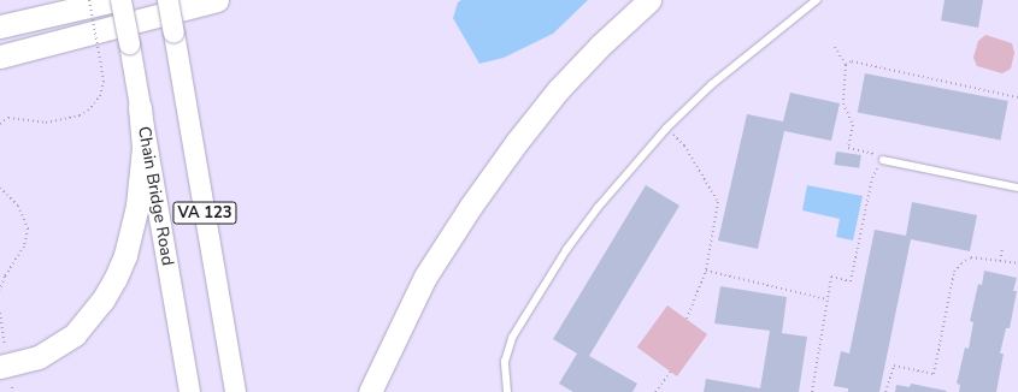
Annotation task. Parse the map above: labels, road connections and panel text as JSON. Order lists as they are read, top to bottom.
{
  "streets": {
    "main road": ["Chain Bridge Road", "VA 123"]
  }
}
